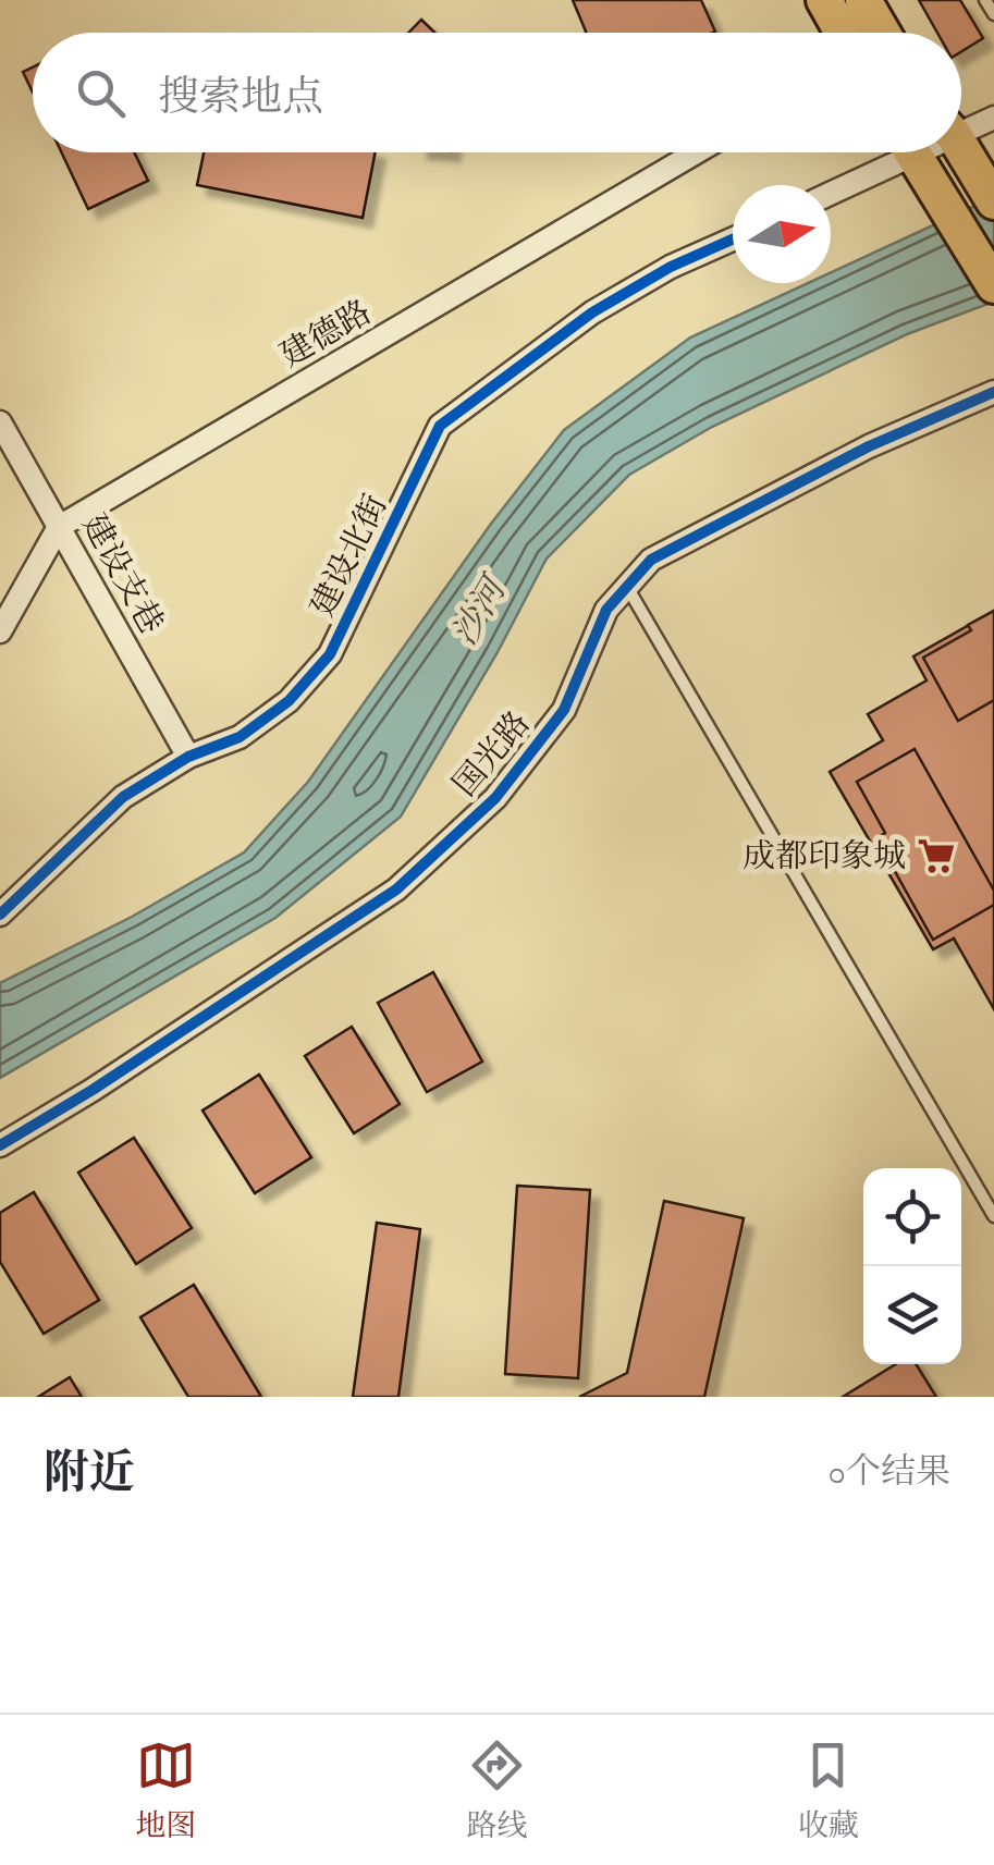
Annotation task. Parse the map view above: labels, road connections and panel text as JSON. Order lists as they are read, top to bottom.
{
  "streets": {
    "street": [
      "建德路",
      "建设北街",
      "建设支巷",
      "国光路"
    ]
  },
  "crossings": [
    ["建德路", "建设支巷"],
    ["建设北街", "建设支巷"]
  ],
  "water": ["沙河"],
  "places": {
    "supermarket": ["成都印象城"]
  },
  "north": "right",
  "page": {
    "search": "搜索地点",
    "heading": ["附近", "0个结果"],
    "nav": ["地图", "路线", "收藏"]
  }
}
